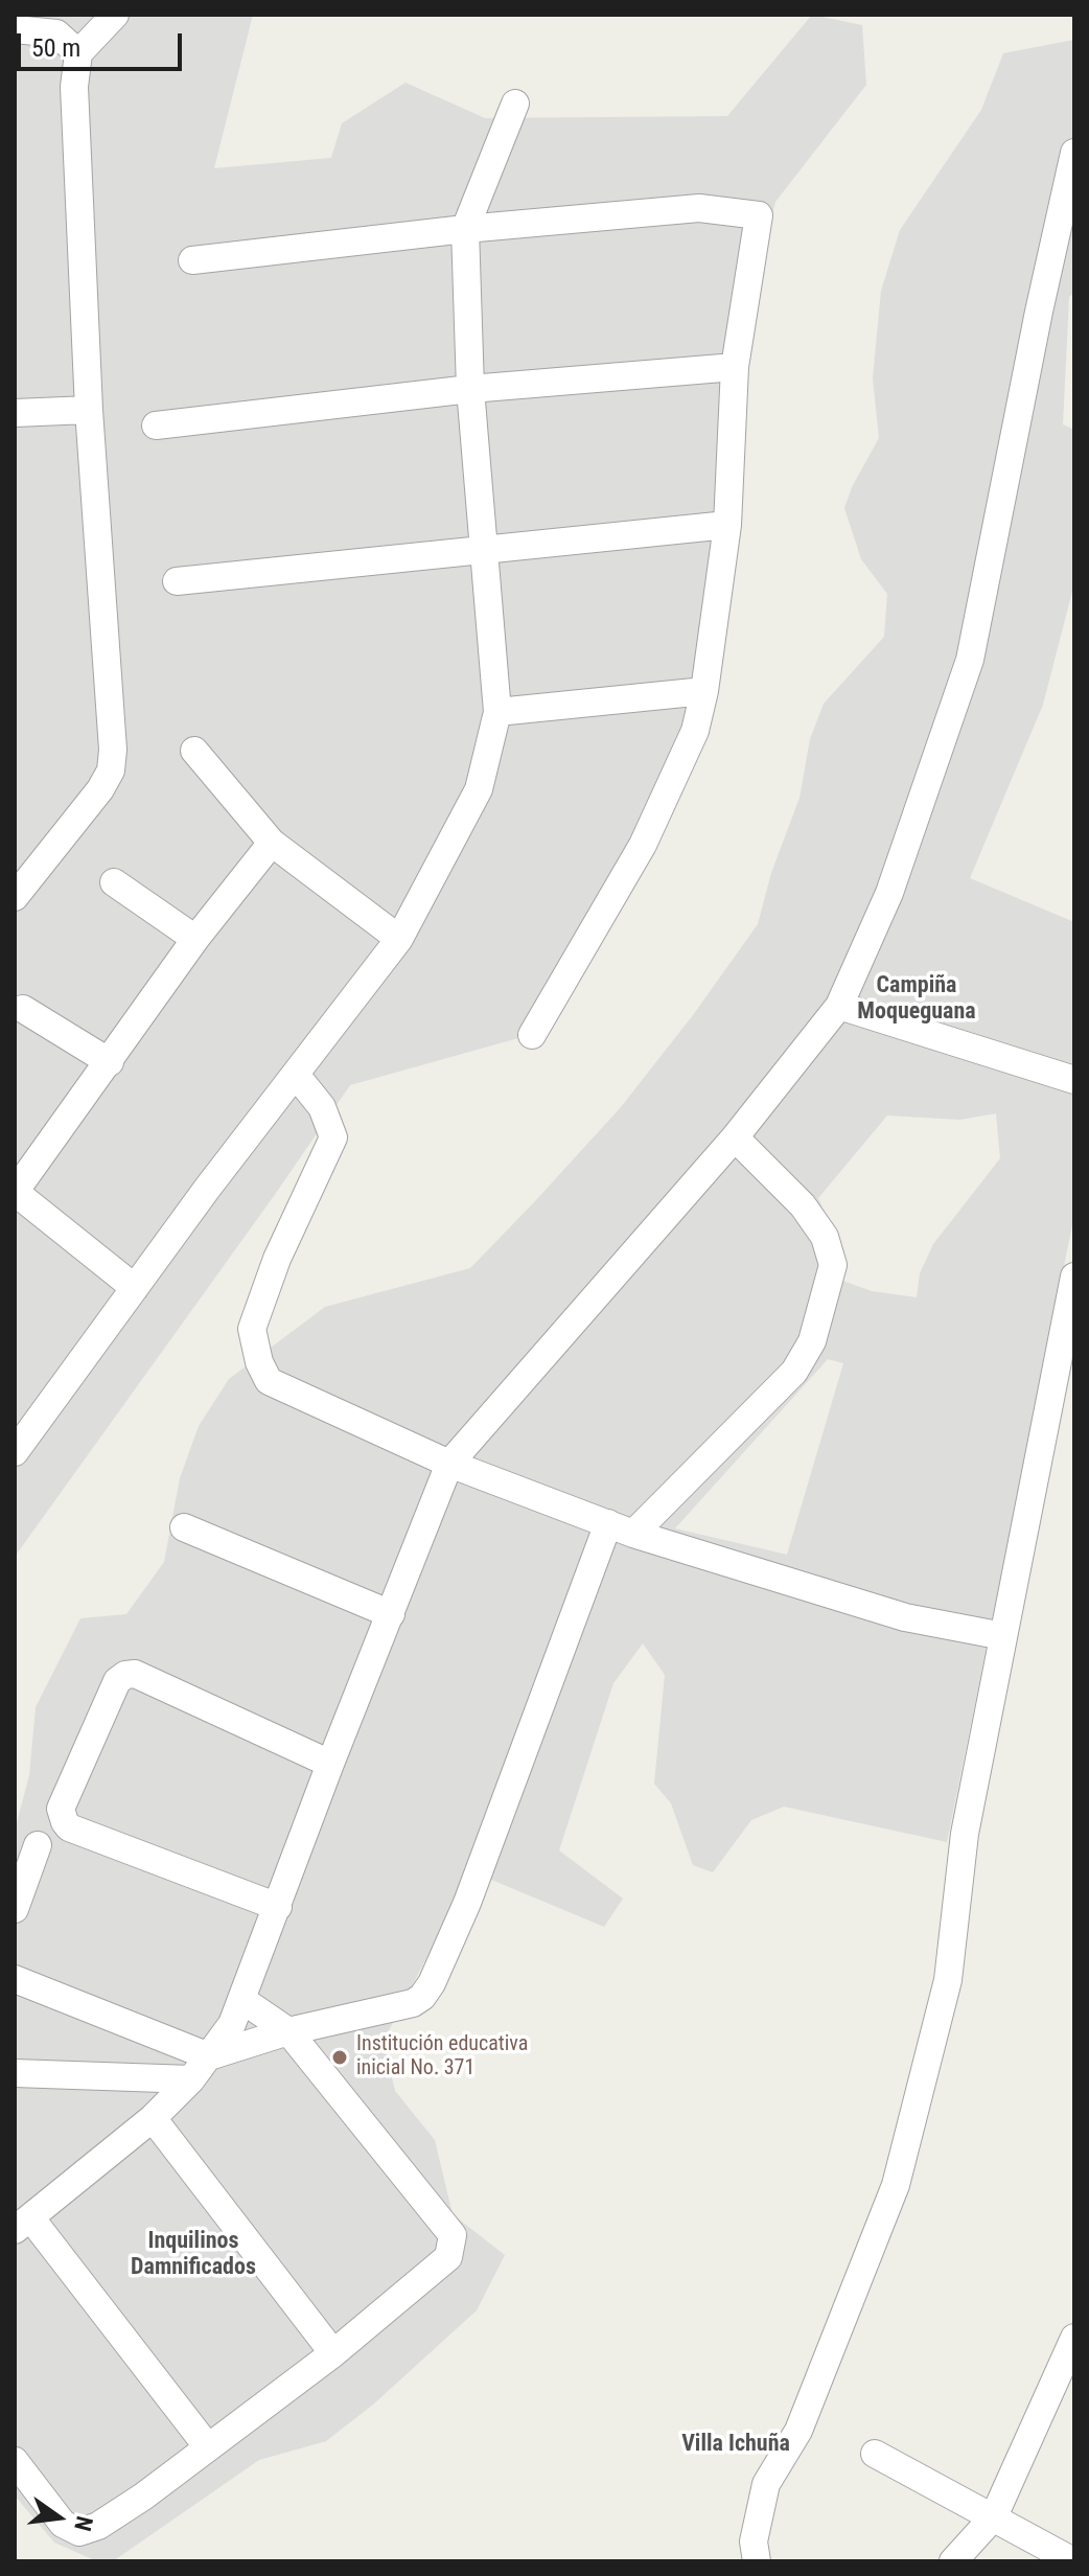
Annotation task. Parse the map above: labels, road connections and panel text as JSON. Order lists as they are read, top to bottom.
{
  "districts": ["Campiña Moqueguana", "Inquilinos Damnificados", "Villa Ichuña"],
  "places": ["Institución educativa inicial No. 371"],
  "scale_bar": "50 m",
  "north": "right"
}
